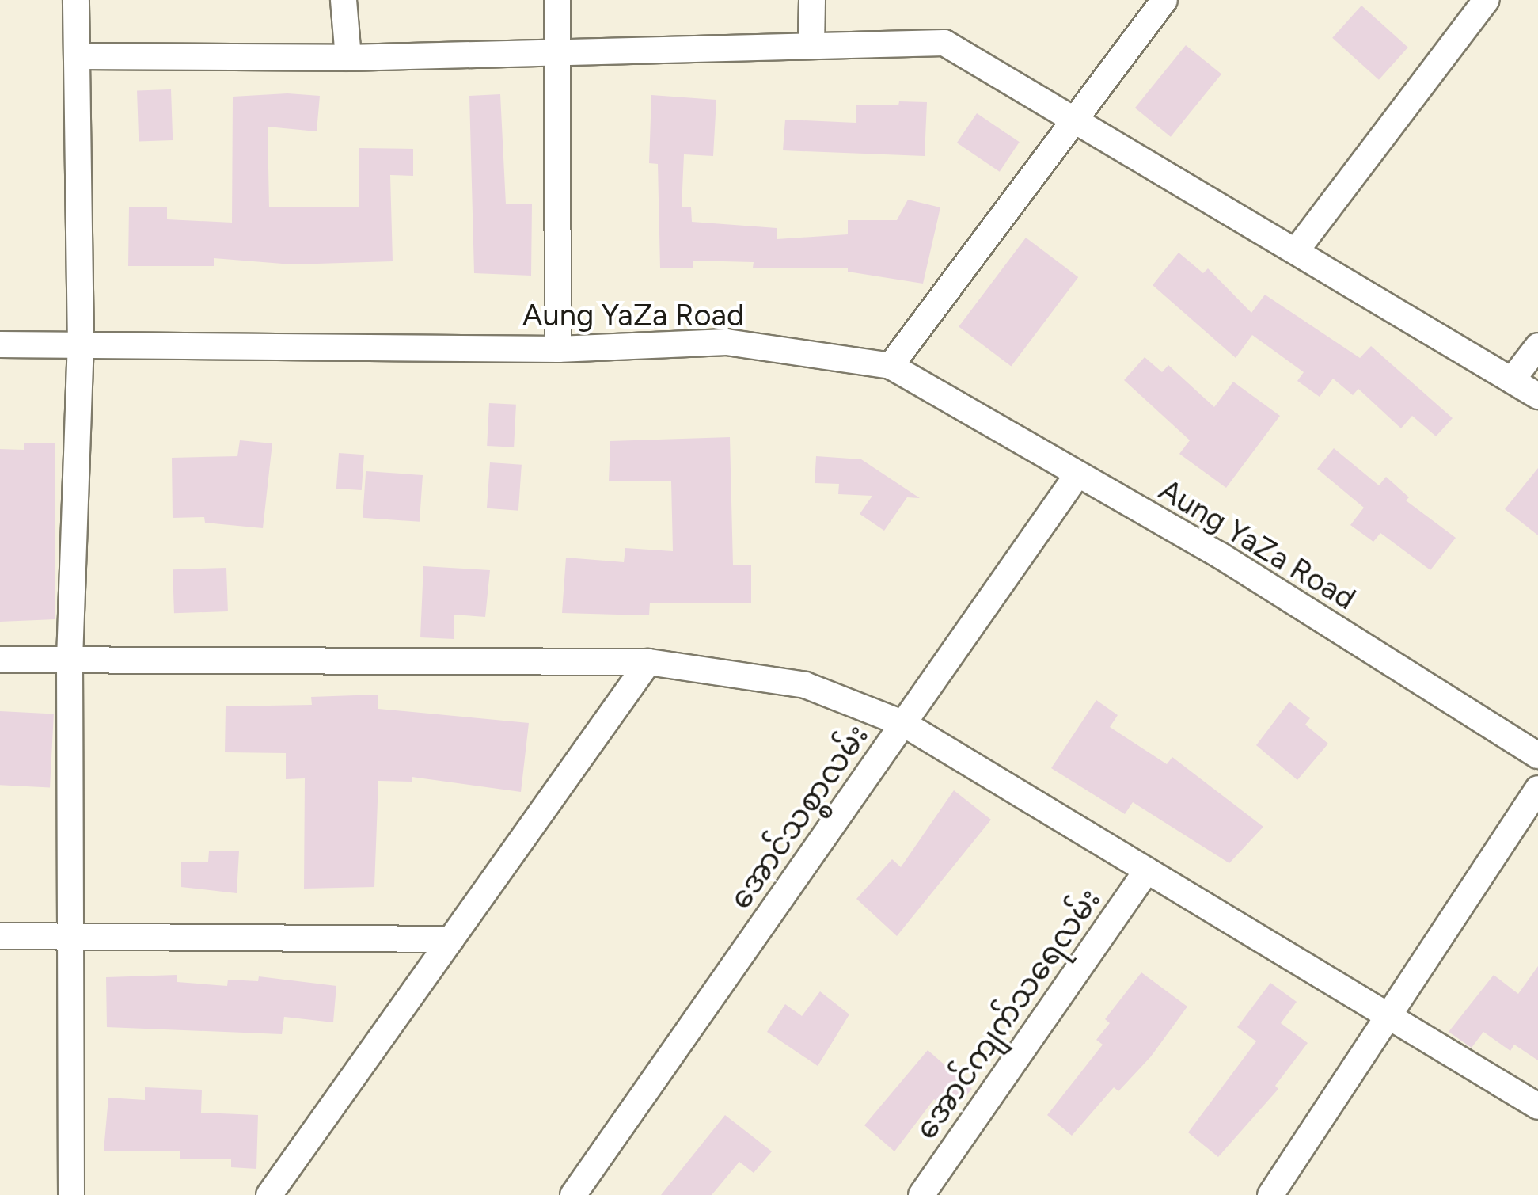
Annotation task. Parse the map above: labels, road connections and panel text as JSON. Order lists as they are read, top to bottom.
{
  "streets": {
    "street": ["Aung YaZa Road", "အောင်သစ္စာလမ်း", "အောင်ကျက်သရေလမ်း"]
  },
  "crossings": [
    ["Aung YaZa Road", "အောင်သစ္စာလမ်း"]
  ]
}
